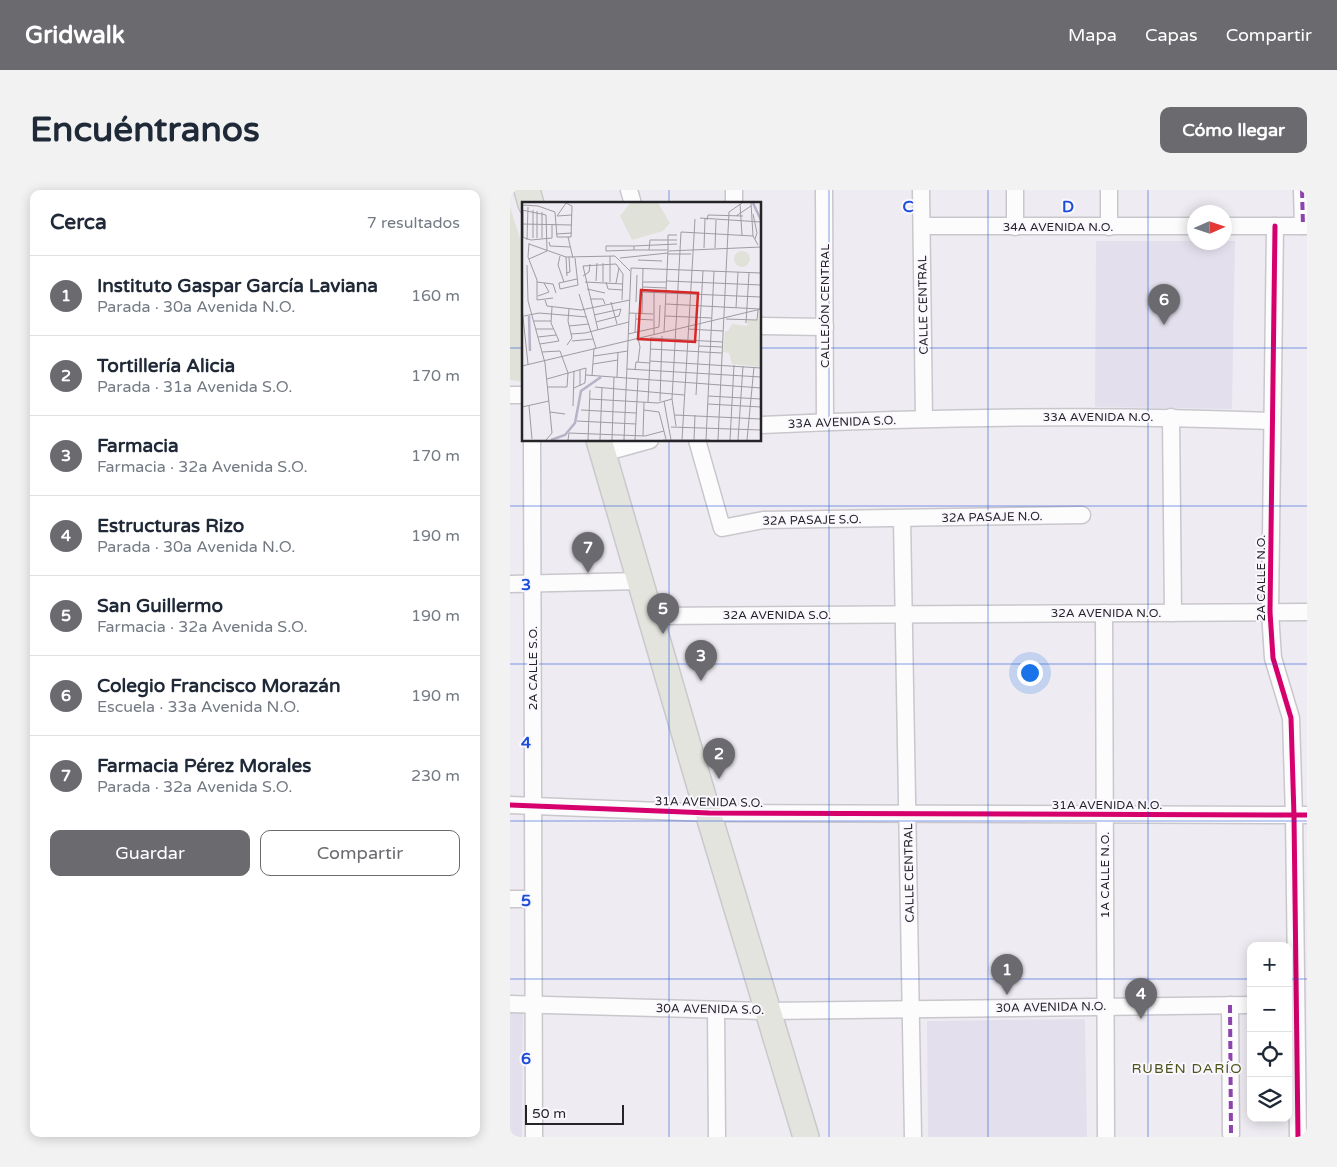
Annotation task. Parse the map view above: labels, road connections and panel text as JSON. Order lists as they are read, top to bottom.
{
  "streets": {
    "street": [
      "34A AVENIDA N.O.",
      "CALLE CENTRAL",
      "CALLEJÓN CENTRAL",
      "33A AVENIDA N.O.",
      "33A AVENIDA S.O.",
      "32A PASAJE N.O.",
      "32A PASAJE S.O.",
      "2A CALLE N.O.",
      "32A AVENIDA N.O.",
      "32A AVENIDA S.O.",
      "2A CALLE S.O.",
      "31A AVENIDA S.O.",
      "31A AVENIDA N.O.",
      "1A CALLE N.O.",
      "30A AVENIDA N.O.",
      "30A AVENIDA S.O."
    ]
  },
  "crossings": [
    ["34A AVENIDA N.O.", "CALLE CENTRAL"],
    ["CALLE CENTRAL", "33A AVENIDA N.O."],
    ["CALLE CENTRAL", "33A AVENIDA S.O."],
    ["CALLE CENTRAL", "32A PASAJE N.O."],
    ["CALLE CENTRAL", "32A PASAJE S.O."],
    ["CALLE CENTRAL", "32A AVENIDA N.O."],
    ["CALLE CENTRAL", "32A AVENIDA S.O."],
    ["CALLE CENTRAL", "31A AVENIDA S.O."],
    ["CALLE CENTRAL", "31A AVENIDA N.O."],
    ["CALLE CENTRAL", "30A AVENIDA N.O."],
    ["CALLE CENTRAL", "30A AVENIDA S.O."],
    ["CALLEJÓN CENTRAL", "33A AVENIDA S.O."],
    ["33A AVENIDA N.O.", "33A AVENIDA S.O."],
    ["33A AVENIDA N.O.", "2A CALLE N.O."],
    ["32A PASAJE N.O.", "32A PASAJE S.O."],
    ["2A CALLE N.O.", "32A AVENIDA N.O."],
    ["2A CALLE N.O.", "31A AVENIDA N.O."],
    ["32A AVENIDA N.O.", "32A AVENIDA S.O."],
    ["32A AVENIDA N.O.", "1A CALLE N.O."],
    ["2A CALLE S.O.", "31A AVENIDA S.O."],
    ["2A CALLE S.O.", "30A AVENIDA S.O."],
    ["31A AVENIDA S.O.", "31A AVENIDA N.O."],
    ["31A AVENIDA N.O.", "1A CALLE N.O."],
    ["1A CALLE N.O.", "30A AVENIDA N.O."],
    ["30A AVENIDA N.O.", "30A AVENIDA S.O."]
  ],
  "districts": ["RUBÉN DARÍO"],
  "scale_bar": "50 m",
  "north": "right",
  "page": {
    "header": "Gridwalk",
    "nav": ["Mapa", "Capas", "Compartir"],
    "buttons": [
      "Cómo llegar",
      ["Guardar", "Compartir"]
    ],
    "title": "Encuéntranos",
    "heading": ["Cerca", "7 resultados"],
    "list": [
      {
        "mark": "1",
        "name": "Instituto Gaspar García Laviana",
        "note": "Parada · 30a Avenida N.O.",
        "value": "160 m"
      },
      {
        "mark": "2",
        "name": "Tortillería Alicia",
        "note": "Parada · 31a Avenida S.O.",
        "value": "170 m"
      },
      {
        "mark": "3",
        "name": "Farmacia",
        "note": "Farmacia · 32a Avenida S.O.",
        "value": "170 m"
      },
      {
        "mark": "4",
        "name": "Estructuras Rizo",
        "note": "Parada · 30a Avenida N.O.",
        "value": "190 m"
      },
      {
        "mark": "5",
        "name": "San Guillermo",
        "note": "Farmacia · 32a Avenida S.O.",
        "value": "190 m"
      },
      {
        "mark": "6",
        "name": "Colegio Francisco Morazán",
        "note": "Escuela · 33a Avenida N.O.",
        "value": "190 m"
      },
      {
        "mark": "7",
        "name": "Farmacia Pérez Morales",
        "note": "Parada · 32a Avenida S.O.",
        "value": "230 m"
      }
    ],
    "pins": [
      "6",
      "7",
      "5",
      "3",
      "2",
      "1",
      "4"
    ],
    "map_buttons": ["+", "−"],
    "scale": "50 m"
  },
  "grid": {
    "columns": ["C", "D"],
    "rows": [
      "3",
      "4",
      "5",
      "6"
    ]
  }
}
